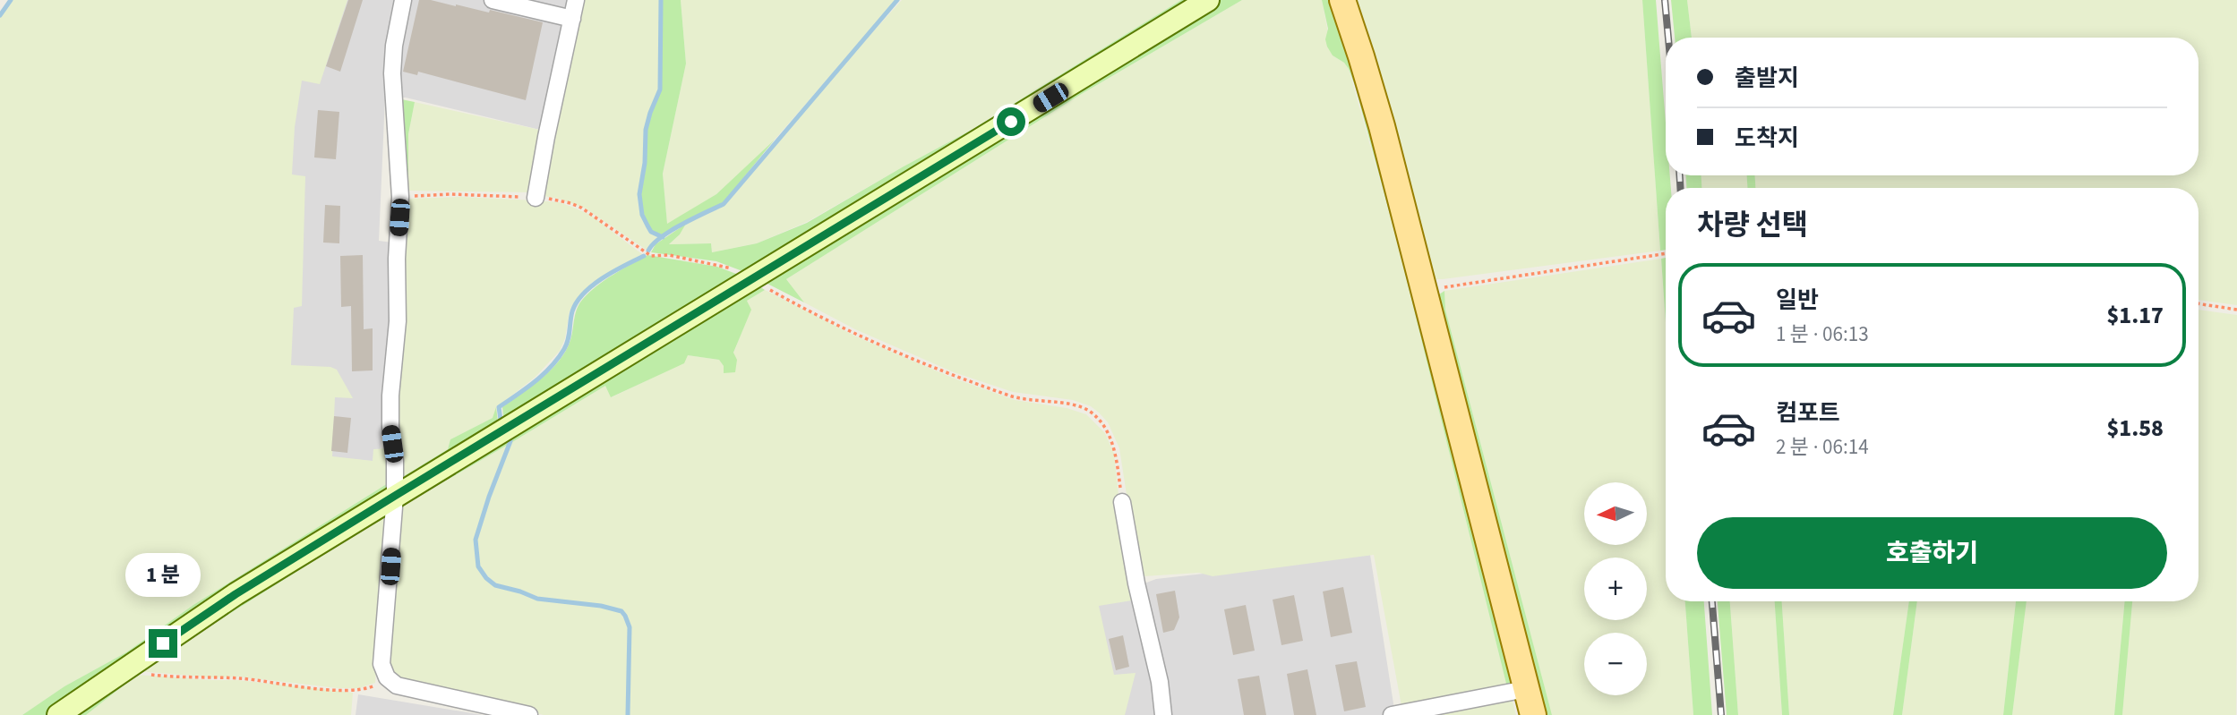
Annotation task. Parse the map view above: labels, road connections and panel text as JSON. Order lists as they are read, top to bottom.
{
  "north": "left",
  "page": {
    "banner": ["출발지", "도착지"],
    "heading": "차량 선택",
    "list": [
      {
        "name": "일반",
        "note": "1 분 · 06:13",
        "value": "$1.17"
      },
      {
        "name": "컴포트",
        "note": "2 분 · 06:14",
        "value": "$1.58"
      }
    ],
    "map_buttons": ["+", "−"],
    "buttons": "호출하기",
    "bubble": "1 분"
  }
}
